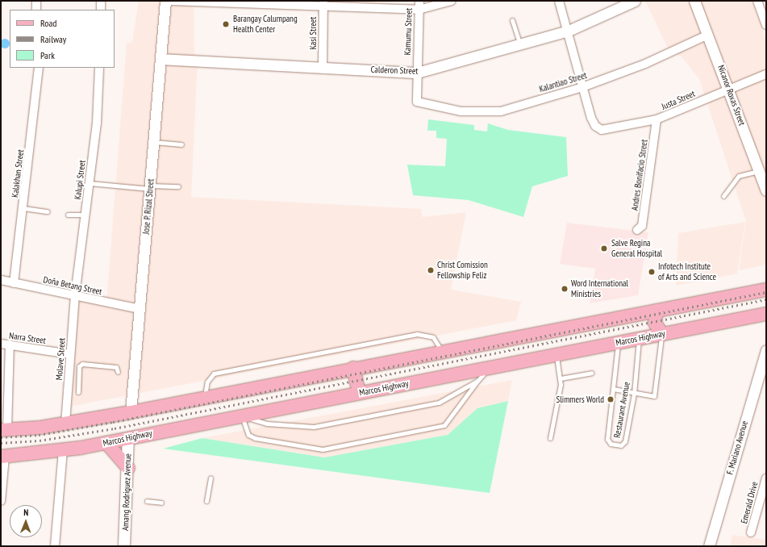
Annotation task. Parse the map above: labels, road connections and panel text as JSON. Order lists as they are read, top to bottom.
{
  "streets": {
    "main road": ["Marcos Highway", "Amang Rodriguez Avenue"],
    "street": [
      "Kamumu Street",
      "Kasi Street",
      "Calderon Street",
      "Kalantiao Street",
      "Nicanor Roxas Street",
      "Justa Street",
      "Kalakhan Street",
      "Andres Bonifacio Street",
      "Kalupi Street",
      "Jose P. Rizal Street",
      "Doña Betang Street",
      "Narra Street",
      "Molave Street",
      "F. Mariano Avenue",
      "Emerald Drive"
    ],
    "lane": ["Restaurant Avenue"]
  },
  "crossings": [
    ["Kamumu Street", "Calderon Street"],
    ["Kamumu Street", "Kalantiao Street"],
    ["Kasi Street", "Calderon Street"],
    ["Calderon Street", "Jose P. Rizal Street"],
    ["Kalantiao Street", "Nicanor Roxas Street"],
    ["Kalantiao Street", "Justa Street"],
    ["Nicanor Roxas Street", "Justa Street"],
    ["Justa Street", "Andres Bonifacio Street"],
    ["Kalakhan Street", "Doña Betang Street"],
    ["Kalupi Street", "Doña Betang Street"],
    ["Kalupi Street", "Molave Street"],
    ["Jose P. Rizal Street", "Doña Betang Street"],
    ["Doña Betang Street", "Molave Street"],
    ["Narra Street", "Molave Street"],
    ["Marcos Highway", "Restaurant Avenue"],
    ["Marcos Highway", "Amang Rodriguez Avenue"]
  ],
  "places": [
    "Barangay Calumpang Health Center",
    "Salve Regina General Hospital",
    "Christ Comission Fellowship Feliz",
    "Infotech Institute of Arts and Science",
    "Word International Ministries",
    "Slimmers World"
  ],
  "legend": ["Road", "Railway", "Park"],
  "north": "top"
}
